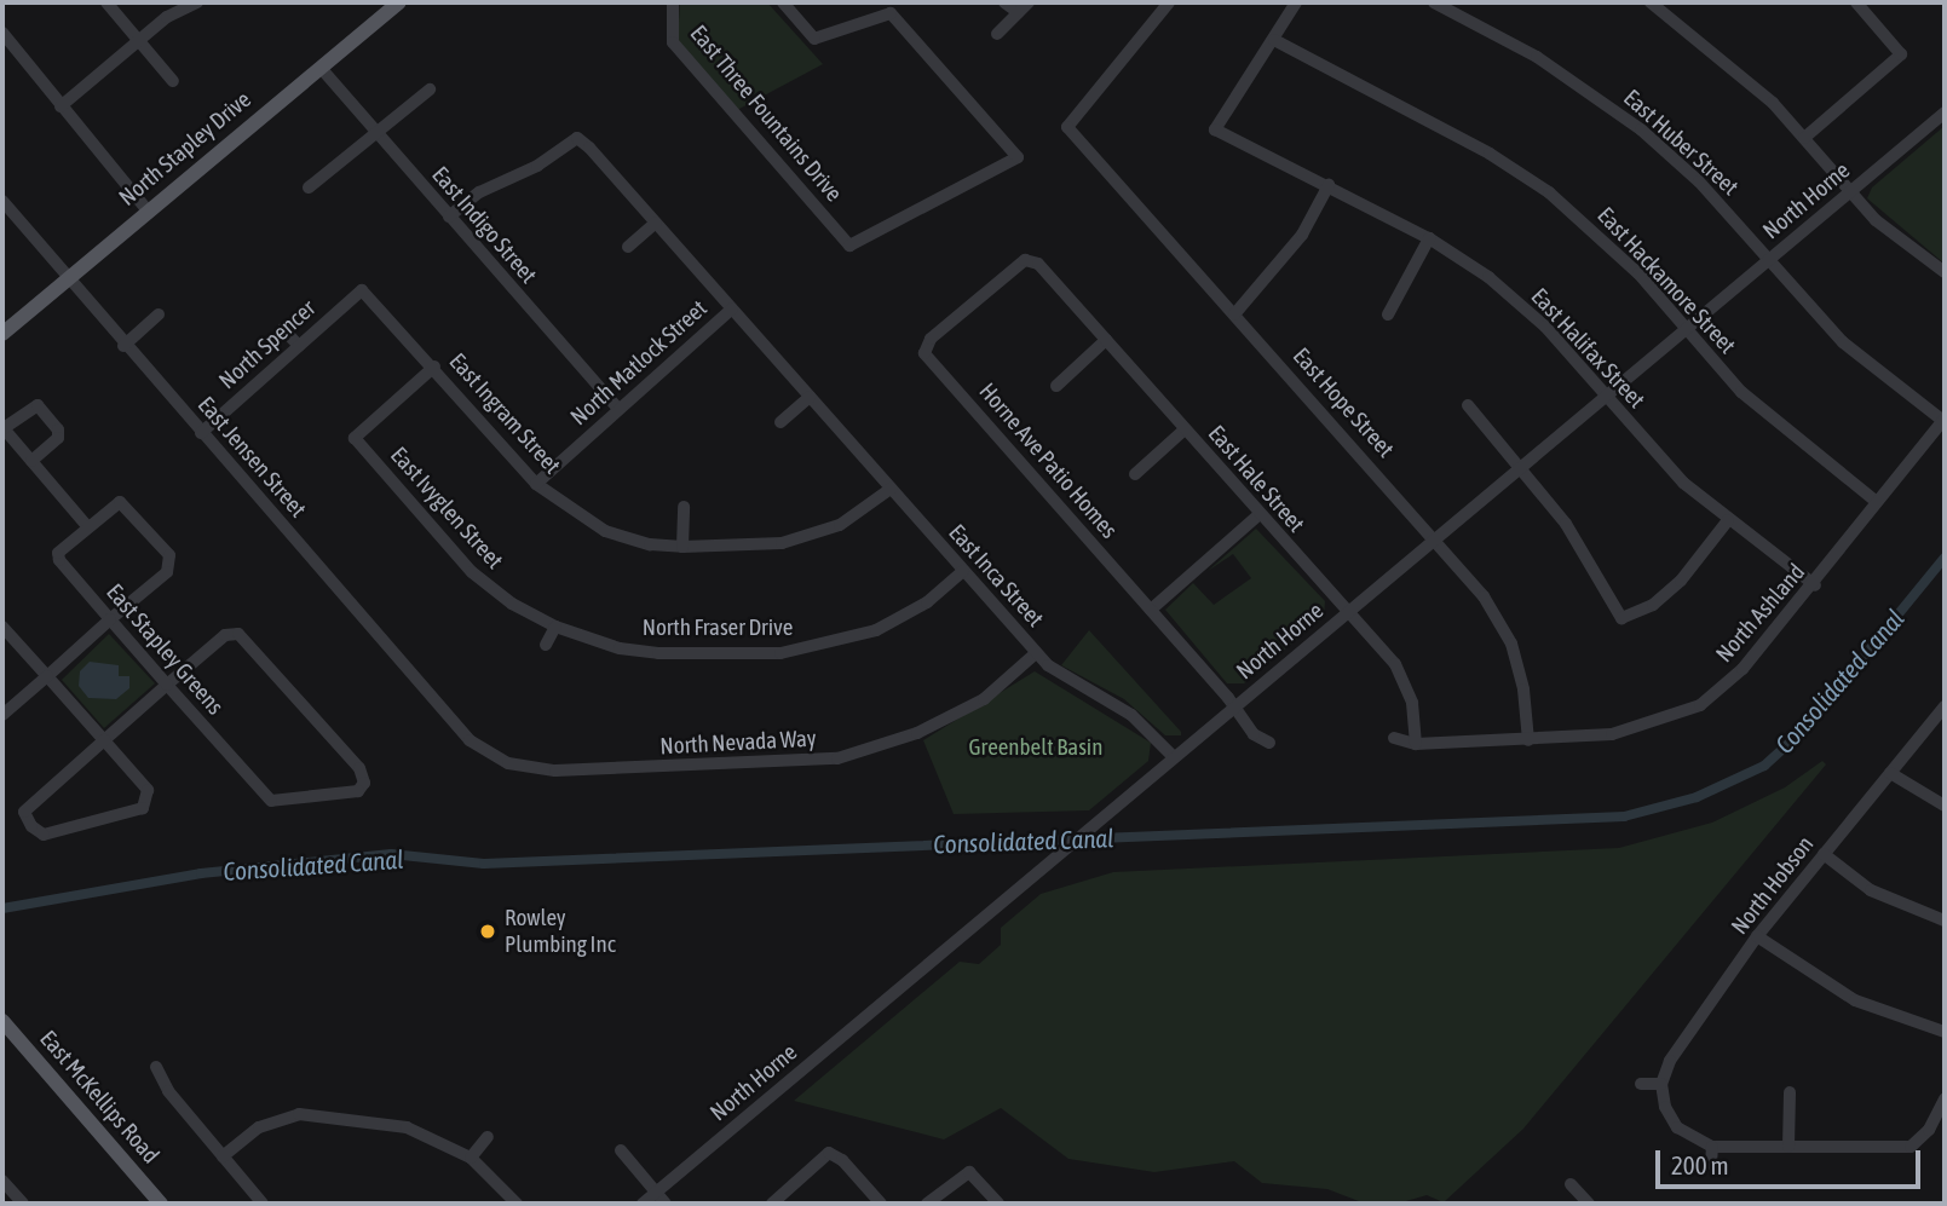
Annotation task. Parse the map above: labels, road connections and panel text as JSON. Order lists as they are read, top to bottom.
{
  "streets": {
    "main road": ["North Stapley Drive", "East McKellips Road"],
    "street": [
      "East Three Fountains Drive",
      "East Huber Street",
      "North Horne",
      "East Indigo Street",
      "East Hackamore Street",
      "North Spencer",
      "East Halifax Street",
      "North Matlock Street",
      "East Hope Street",
      "East Ingram Street",
      "East Jensen Street",
      "Horne Ave Patio Homes",
      "East Hale Street",
      "East Ivyglen Street",
      "East Inca Street",
      "North Ashland",
      "North Fraser Drive",
      "East Stapley Greens",
      "North Nevada Way",
      "North Hobson"
    ]
  },
  "crossings": [
    ["East Huber Street", "North Horne"],
    ["East Huber Street", "North Ashland"],
    ["North Stapley Drive", "East Indigo Street"],
    ["North Stapley Drive", "East Jensen Street"],
    ["North Horne", "East Hackamore Street"],
    ["North Horne", "East Halifax Street"],
    ["North Horne", "East Hope Street"],
    ["North Horne", "Horne Ave Patio Homes"],
    ["North Horne", "East Hale Street"],
    ["North Horne", "East Inca Street"],
    ["East Indigo Street", "North Matlock Street"],
    ["East Indigo Street", "East Inca Street"],
    ["East Hackamore Street", "East Halifax Street"],
    ["East Hackamore Street", "North Ashland"],
    ["North Spencer", "East Ingram Street"],
    ["North Spencer", "East Jensen Street"],
    ["East Halifax Street", "North Ashland"],
    ["North Matlock Street", "East Ingram Street"],
    ["North Matlock Street", "East Inca Street"],
    ["East Hope Street", "North Ashland"],
    ["East Ingram Street", "East Ivyglen Street"],
    ["East Ingram Street", "East Inca Street"],
    ["East Jensen Street", "North Nevada Way"],
    ["Horne Ave Patio Homes", "East Hale Street"],
    ["East Hale Street", "North Ashland"],
    ["East Ivyglen Street", "North Fraser Drive"],
    ["East Inca Street", "North Fraser Drive"],
    ["East Inca Street", "North Nevada Way"]
  ],
  "water": ["Consolidated Canal"],
  "parks": ["Greenbelt Basin"],
  "places": ["Rowley Plumbing Inc"],
  "scale_bar": "200 m"
}
